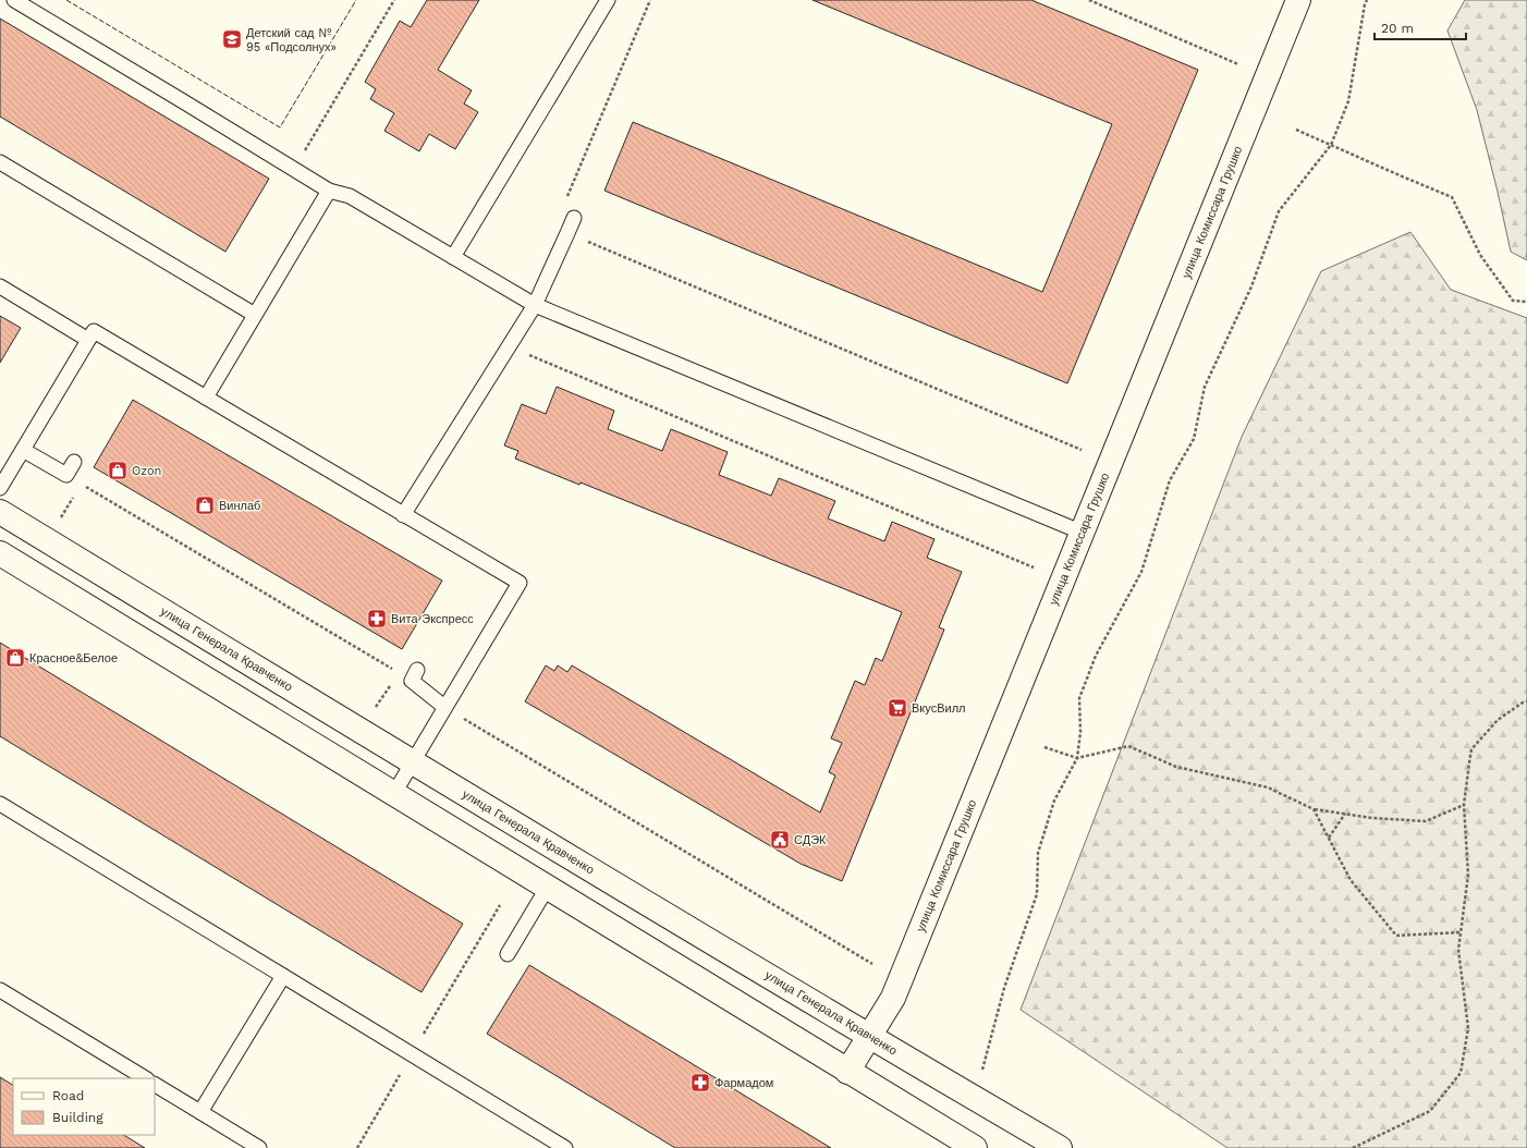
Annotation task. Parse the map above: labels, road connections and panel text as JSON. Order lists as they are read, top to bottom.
{
  "streets": {
    "street": ["улица Комиссара Грушко", "улица Генерала Кравченко"]
  },
  "crossings": [
    ["улица Комиссара Грушко", "улица Генерала Кравченко"]
  ],
  "places": {
    "school or university": ["Детский сад № 95 «Подсолнух»"],
    "shop": ["Ozon", "Винлаб", "Красное&Белое"],
    "pharmacy": ["Вита Экспресс", "Фармадом"],
    "supermarket": ["ВкусВилл"],
    "public building": ["СДЭК"]
  },
  "legend": ["Road", "Building"],
  "scale_bar": "20 m"
}
